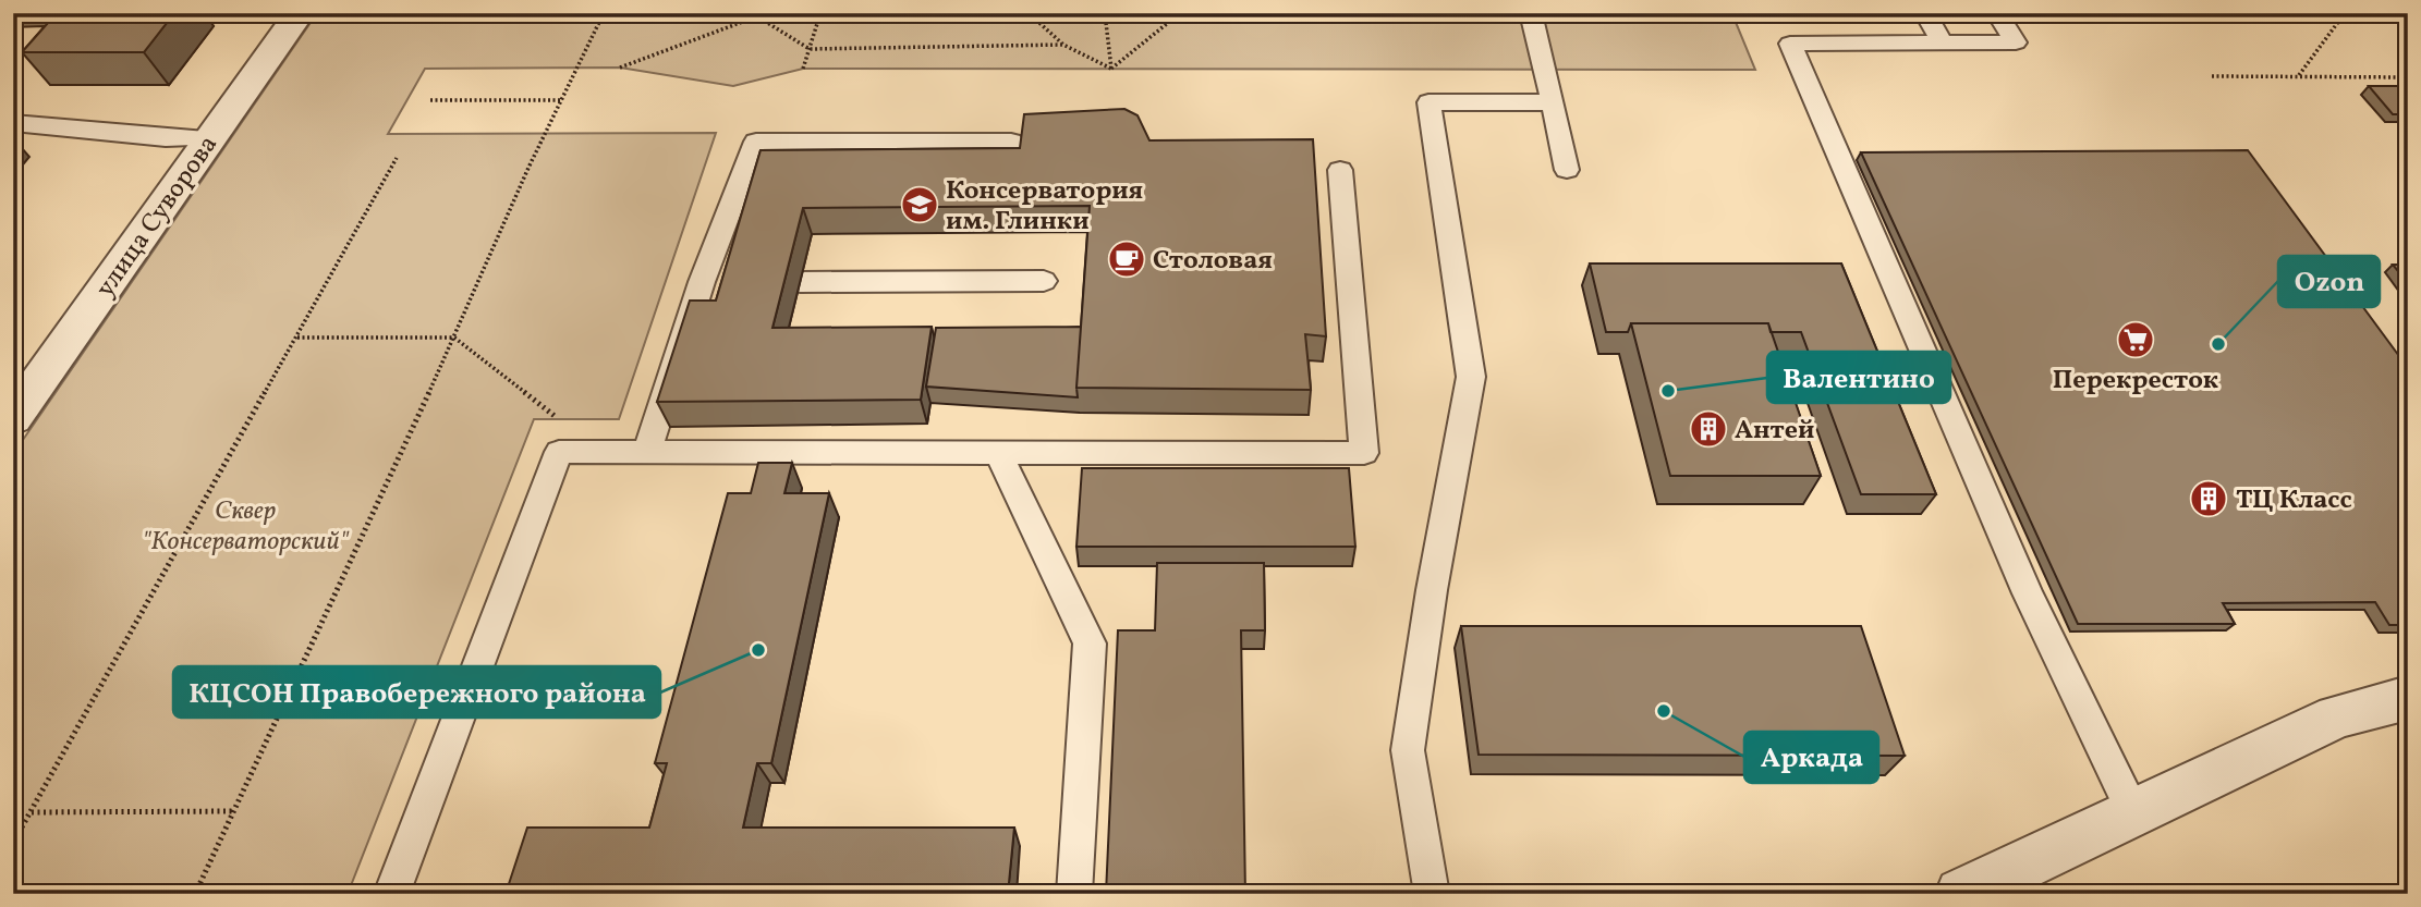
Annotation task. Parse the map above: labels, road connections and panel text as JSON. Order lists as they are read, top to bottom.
{
  "streets": {
    "street": ["улица Суворова"]
  },
  "parks": ["Сквер \"Консерваторский\""],
  "places": {
    "school or university": ["Консерватория им. Глинки"],
    "cafe": ["Столовая"],
    "supermarket": ["Перекресток"],
    "other": [
      "Ozon",
      "Валентино",
      "КЦСОН Правобережного района",
      "Аркада"
    ],
    "building": ["Антей", "ТЦ Класс"]
  }
}
